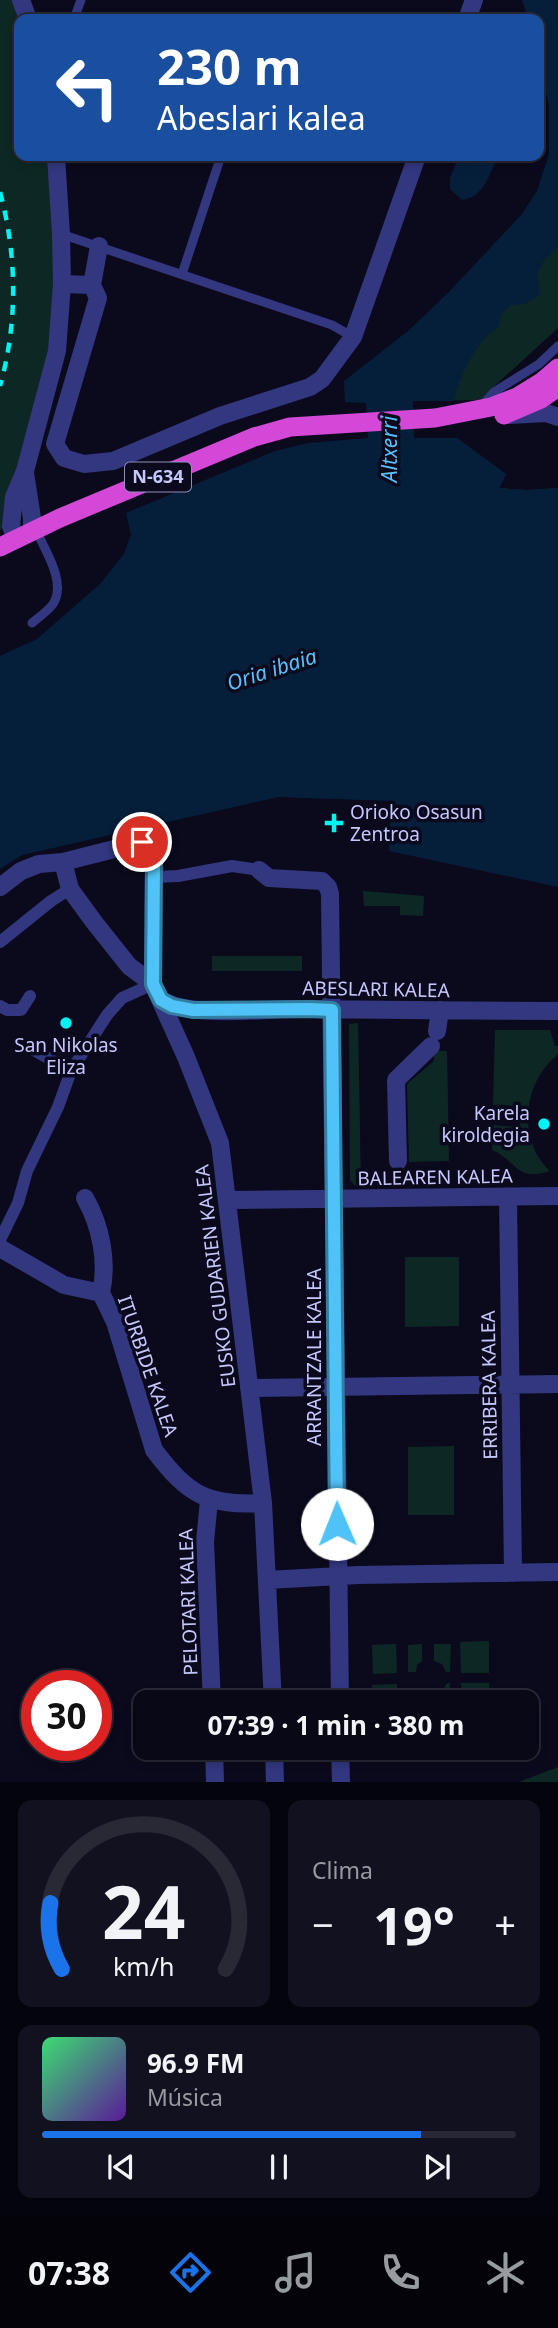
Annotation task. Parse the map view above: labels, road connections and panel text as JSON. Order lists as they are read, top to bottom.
{
  "streets": {
    "highway": ["N-634"],
    "street": [
      "ABESLARI KALEA",
      "BALEAREN KALEA",
      "EUSKO GUDARIEN KALEA",
      "ARRANTZALE KALEA",
      "ITURBIDE KALEA",
      "ERRIBERA KALEA",
      "PELOTARI KALEA"
    ]
  },
  "crossings": [
    ["ABESLARI KALEA", "EUSKO GUDARIEN KALEA"],
    ["ABESLARI KALEA", "ARRANTZALE KALEA"],
    ["BALEAREN KALEA", "EUSKO GUDARIEN KALEA"],
    ["BALEAREN KALEA", "ARRANTZALE KALEA"],
    ["BALEAREN KALEA", "ERRIBERA KALEA"],
    ["EUSKO GUDARIEN KALEA", "ITURBIDE KALEA"],
    ["ITURBIDE KALEA", "PELOTARI KALEA"]
  ],
  "water": ["Altxerri", "Oria ibaia"],
  "places": {
    "health": ["Orioko Osasun Zentroa"],
    "other": ["San Nikolas Eliza", "Karela kiroldegia"]
  },
  "page": {
    "turn": ["230 m", "Abeslari kalea"],
    "limit": "30",
    "trip": "07:39 · 1 min · 380 m",
    "tile": "Clima",
    "heat": ["−", "19°", "+"],
    "song": ["96.9 FM", "Música"],
    "tabs": "07:38",
    "gauge": ["24", "km/h"]
  }
}
